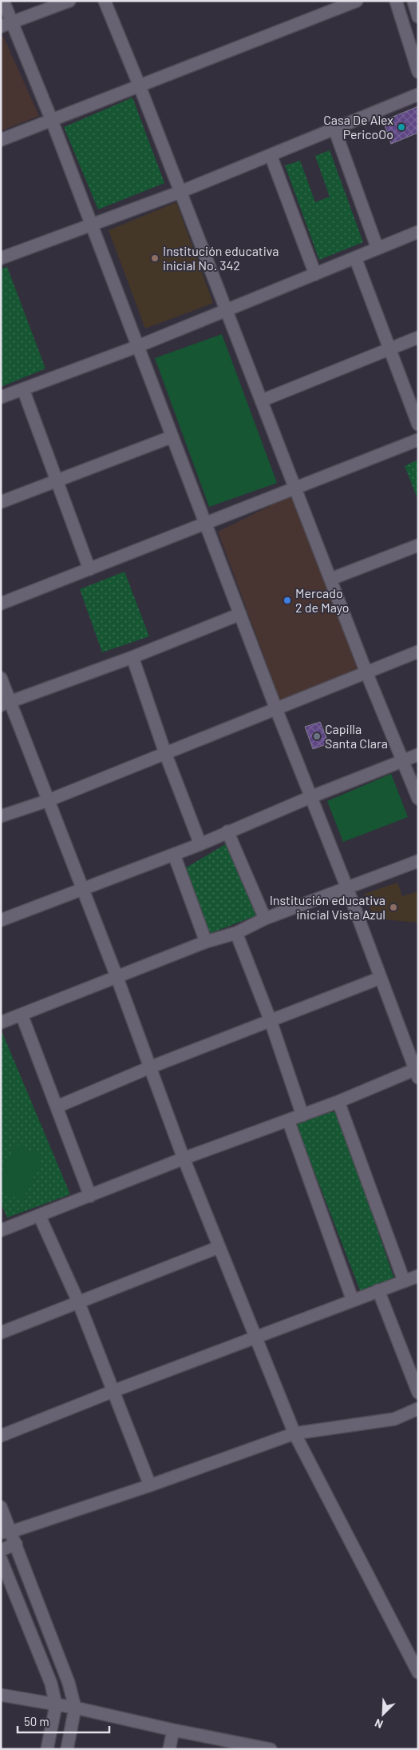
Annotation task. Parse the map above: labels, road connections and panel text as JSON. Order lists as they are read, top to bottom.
{
  "places": [
    "Casa De Alex PericoOo",
    "Institución educativa inicial No. 342",
    "Mercado 2 de Mayo",
    "Capilla Santa Clara",
    "Institución educativa inicial Vista Azul"
  ],
  "scale_bar": "50 m",
  "north": "bottom left"
}
